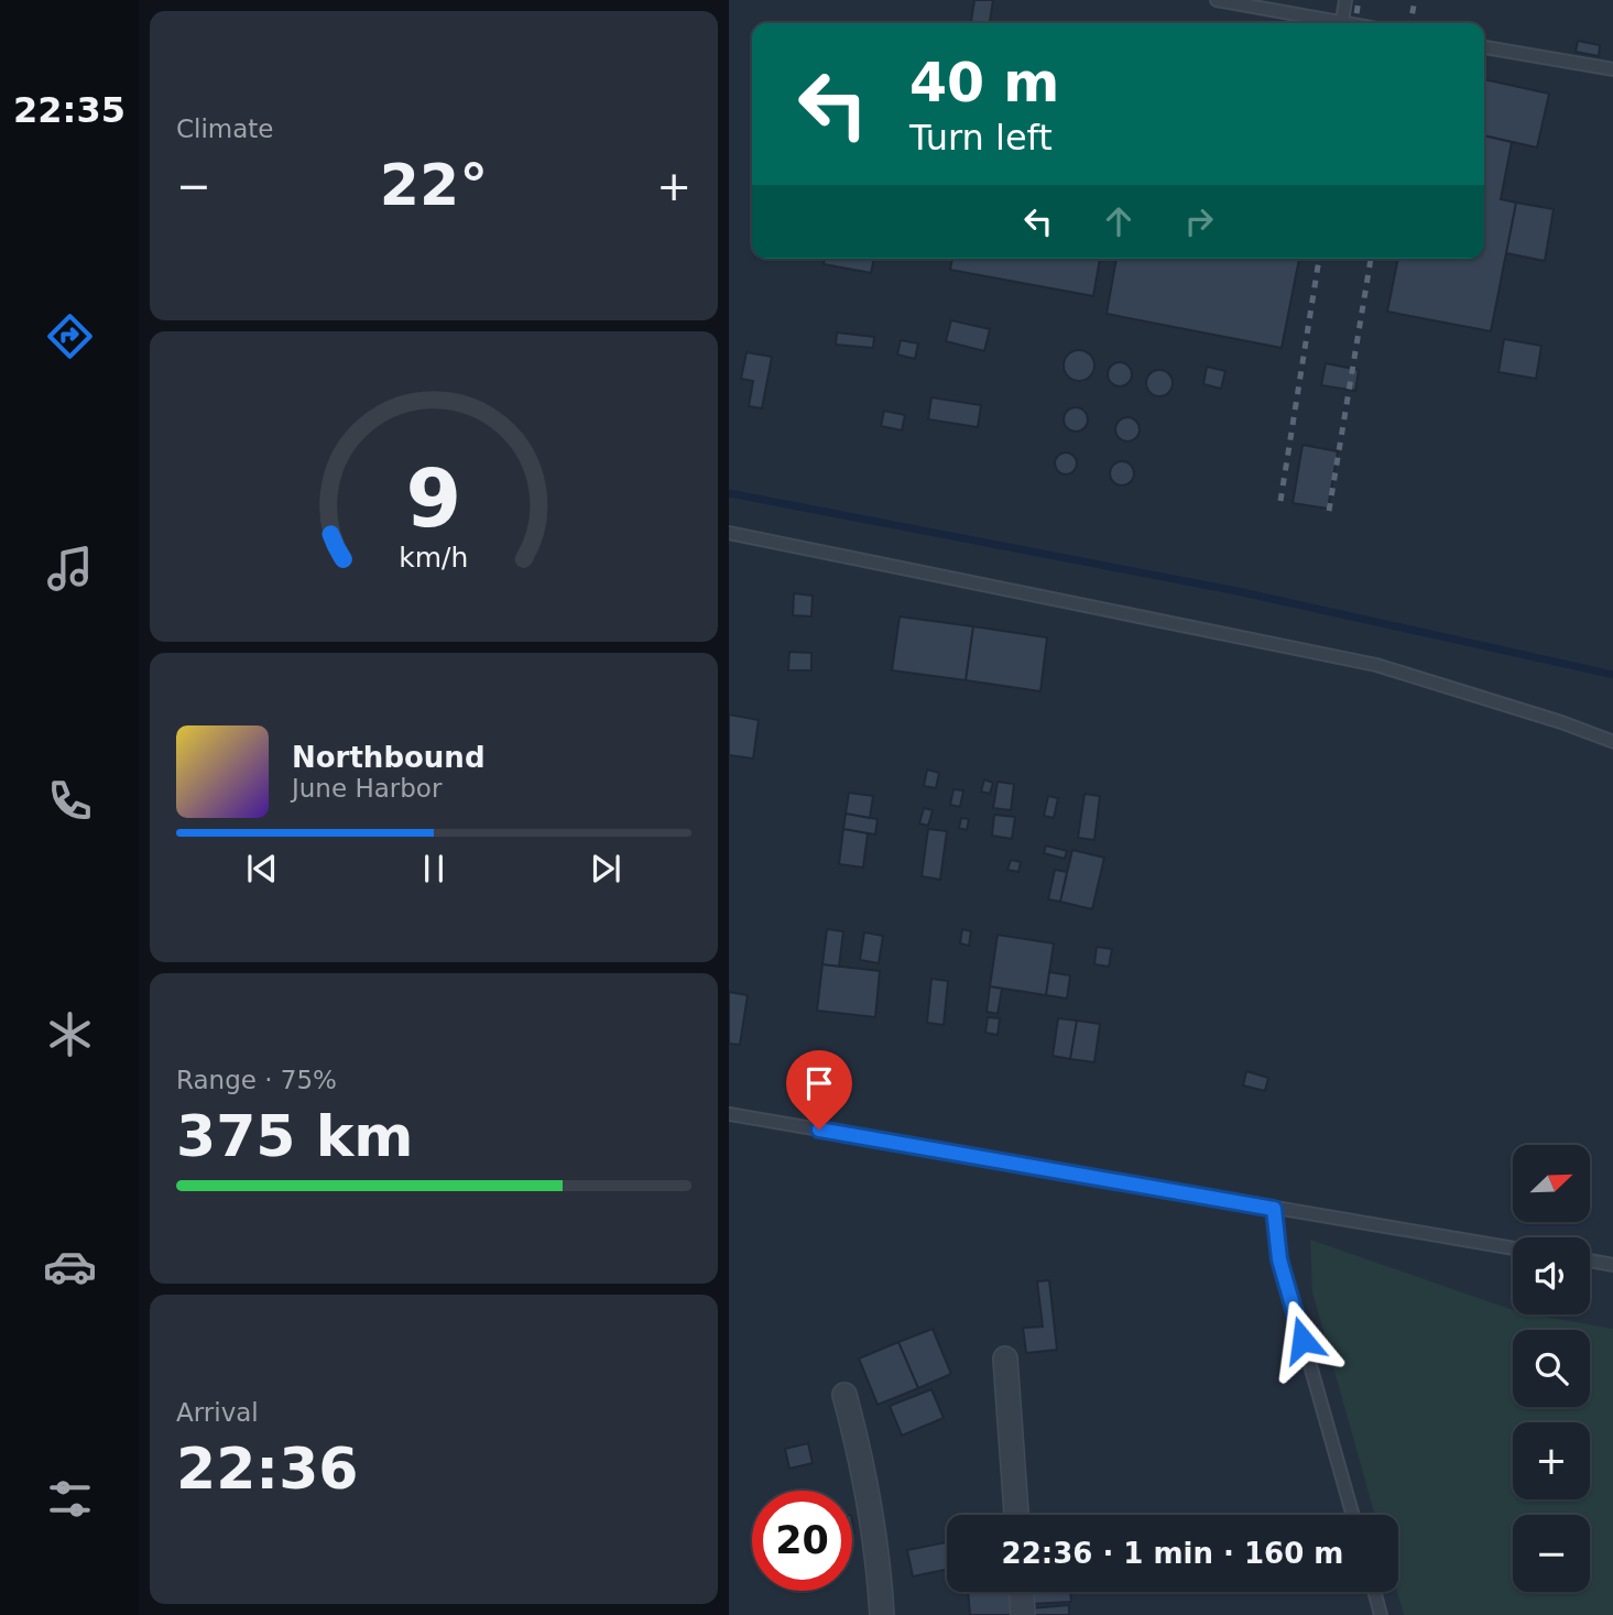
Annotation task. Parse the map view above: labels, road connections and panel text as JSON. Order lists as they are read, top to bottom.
{
  "north": "top right",
  "page": {
    "tabs": "22:35",
    "tile": [
      "Climate",
      ["Range · 75%", "375 km"],
      ["Arrival", "22:36"]
    ],
    "turn": ["40 m", "Turn left"],
    "heat": ["−", "22°", "+"],
    "song": ["Northbound", "June Harbor"],
    "map_buttons": ["+", "−"],
    "limit": "20",
    "trip": "22:36 · 1 min · 160 m",
    "gauge": ["9", "km/h"]
  }
}
